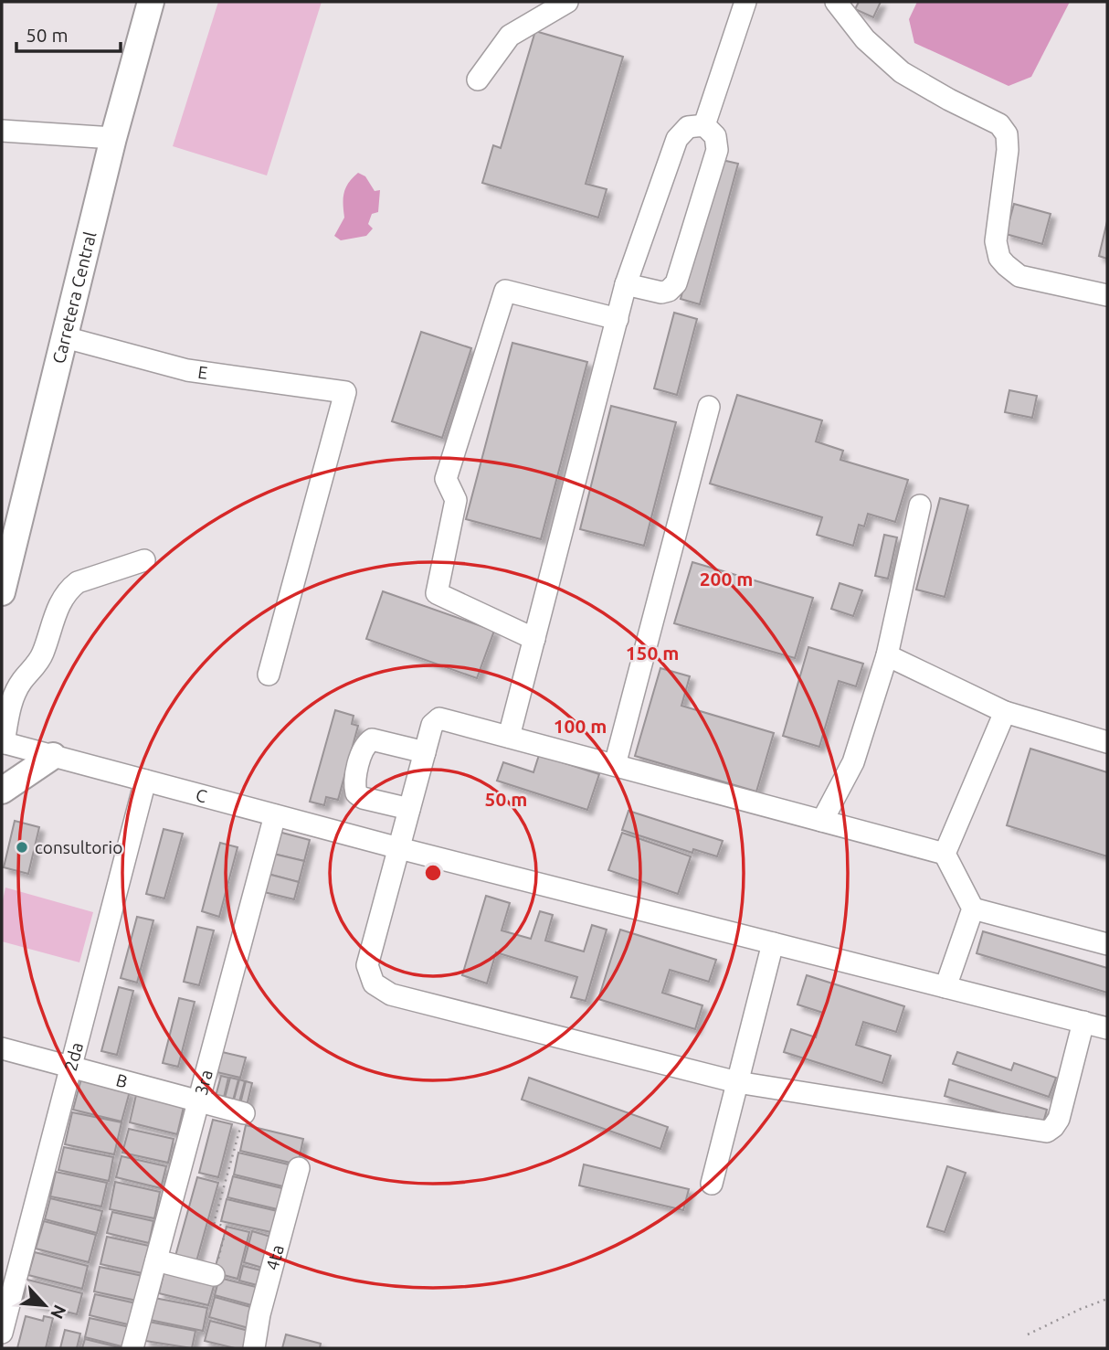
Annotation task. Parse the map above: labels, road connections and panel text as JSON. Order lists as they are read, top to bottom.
{
  "streets": {
    "main road": ["Carretera Central"],
    "street": [
      "E",
      "C",
      "2da",
      "B",
      "3ra",
      "4ta"
    ]
  },
  "crossings": [
    ["Carretera Central", "E"],
    ["C", "2da"],
    ["C", "3ra"],
    ["2da", "B"],
    ["B", "3ra"]
  ],
  "places": ["consultorio"],
  "scale_bar": "50 m",
  "north": "bottom right",
  "rings": [
    "200 m",
    "150 m",
    "100 m",
    "50 m"
  ]
}
